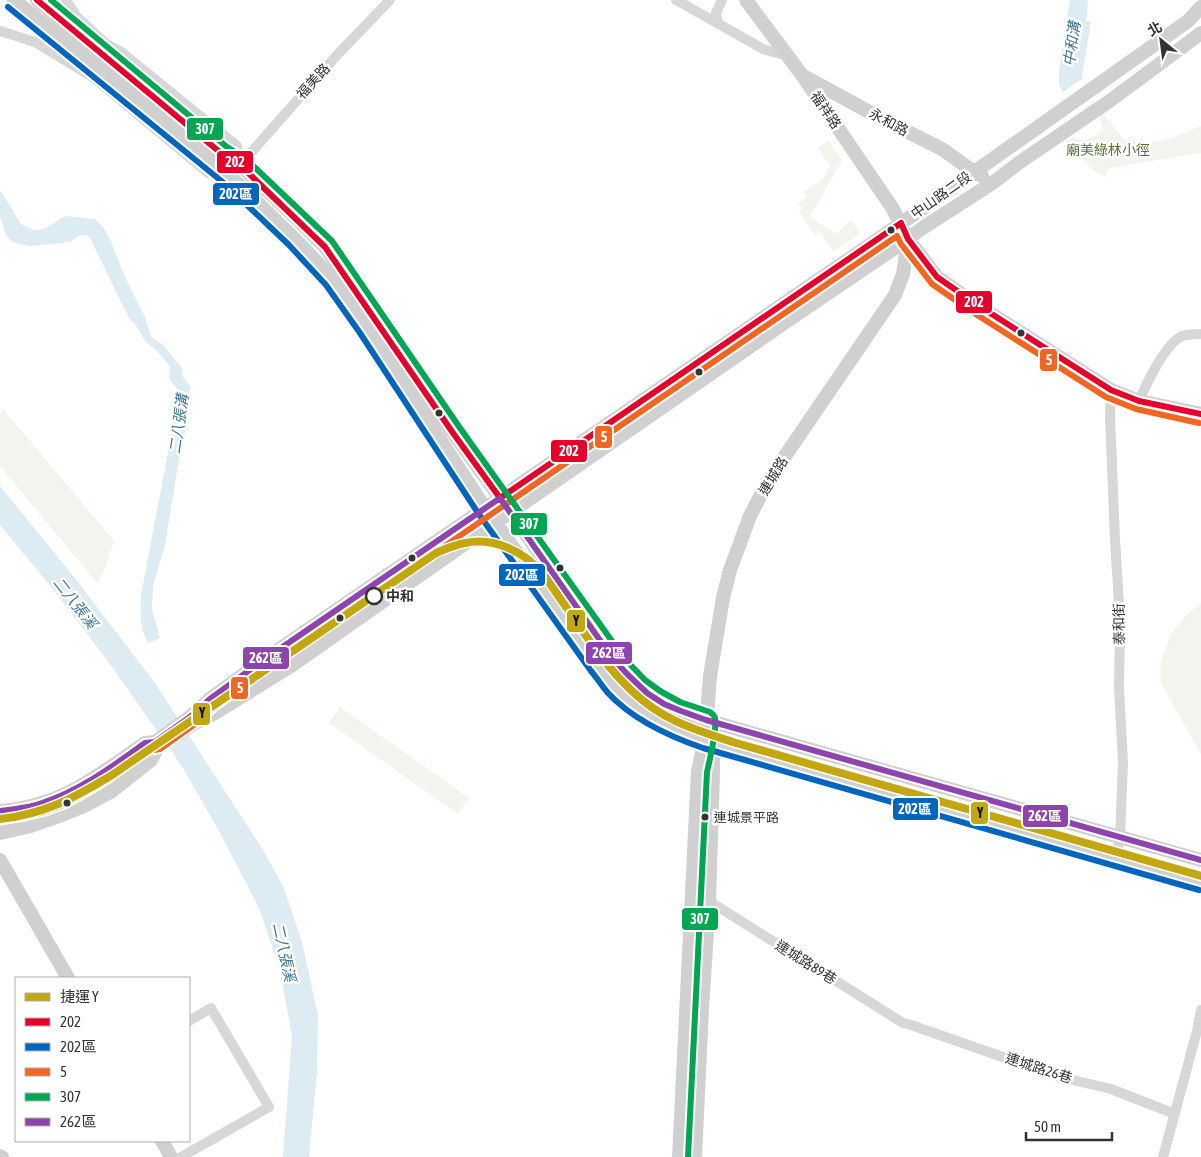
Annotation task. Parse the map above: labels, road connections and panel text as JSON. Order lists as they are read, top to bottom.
{
  "streets": {
    "main road": [
      "福祥路",
      "永和路",
      "中山路二段",
      "連城路"
    ],
    "street": [
      "福美路",
      "泰和街",
      "連城路89巷",
      "連城路26巷"
    ]
  },
  "crossings": [
    ["福祥路", "永和路"],
    ["福祥路", "中山路二段"],
    ["福祥路", "連城路"],
    ["福祥路", "泰和街"],
    ["永和路", "中山路二段"],
    ["中山路二段", "連城路"],
    ["連城路", "連城路89巷"],
    ["連城路89巷", "連城路26巷"]
  ],
  "water": ["中和溝", "二八張溝", "二八張溪"],
  "parks": ["廟美綠林小徑"],
  "places": ["中和", "連城景平路"],
  "lines": [
    "transit line 202",
    "transit line 307",
    "transit line 202區",
    "transit line 5",
    "transit line 262區",
    "metro line Y"
  ],
  "legend": [
    "捷運 Y",
    "202",
    "202區",
    "5",
    "307",
    "262區"
  ],
  "scale_bar": "50 m",
  "north": "top left"
}
